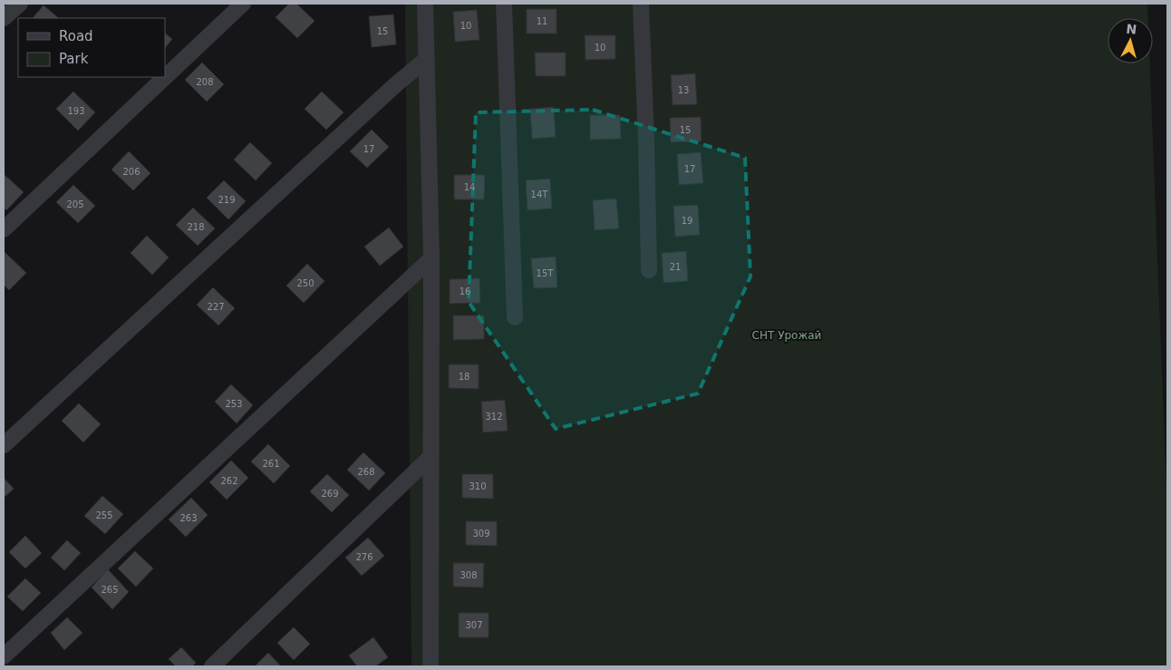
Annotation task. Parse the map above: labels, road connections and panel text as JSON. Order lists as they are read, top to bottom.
{
  "parks": ["СНТ Урожай"],
  "house_numbers": [
    "11",
    "10",
    "15",
    "10",
    "208",
    "13",
    "193",
    "15",
    "17",
    "17",
    "206",
    "14",
    "14Т",
    "219",
    "205",
    "19",
    "218",
    "21",
    "15Т",
    "250",
    "16",
    "227",
    "18",
    "253",
    "312",
    "261",
    "268",
    "262",
    "310",
    "269",
    "255",
    "263",
    "309",
    "276",
    "308",
    "265",
    "307"
  ],
  "legend": ["Road", "Park"],
  "north": "top"
}
